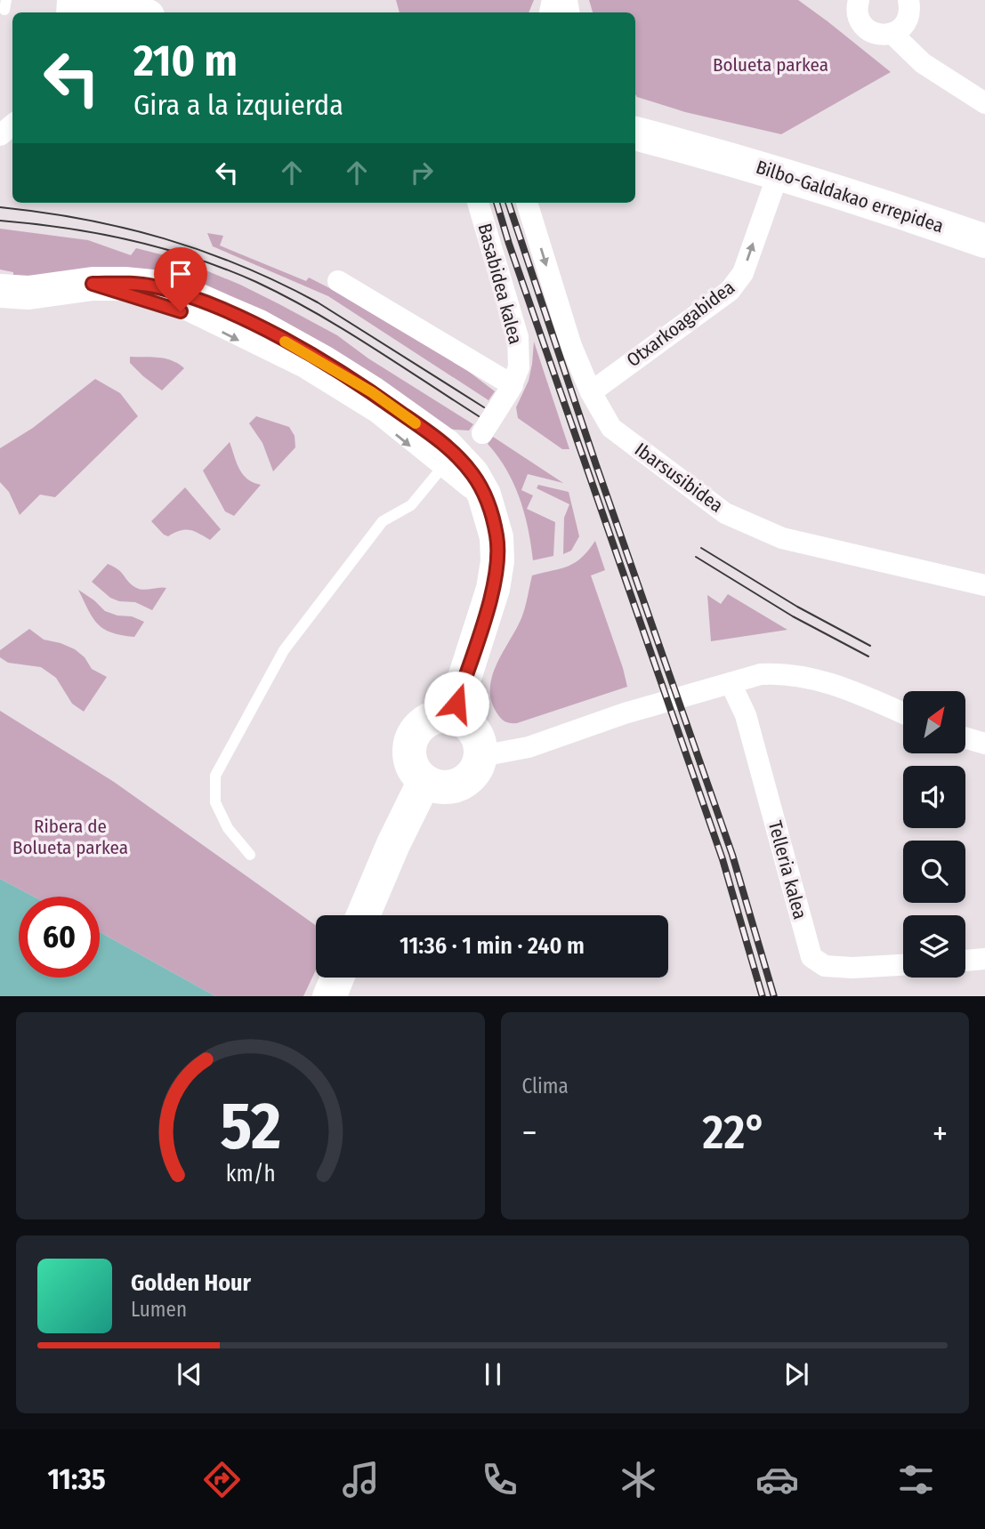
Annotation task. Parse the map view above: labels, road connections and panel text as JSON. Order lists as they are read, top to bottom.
{
  "streets": {
    "main road": ["Bilbo-Galdakao errepidea"],
    "street": [
      "Basabidea kalea",
      "Otxarkoagabidea",
      "Ibarsusibidea",
      "Telleria kalea"
    ]
  },
  "crossings": [
    ["Bilbo-Galdakao errepidea", "Otxarkoagabidea"],
    ["Otxarkoagabidea", "Ibarsusibidea"]
  ],
  "one_way": ["Otxarkoagabidea"],
  "parks": ["Bolueta parkea", "Ribera de Bolueta parkea"],
  "north": "top right",
  "page": {
    "turn": ["210 m", "Gira a la izquierda"],
    "limit": "60",
    "trip": "11:36 · 1 min · 240 m",
    "tile": "Clima",
    "heat": ["−", "22°", "+"],
    "song": ["Golden Hour", "Lumen"],
    "tabs": "11:35",
    "gauge": ["52", "km/h"]
  }
}
